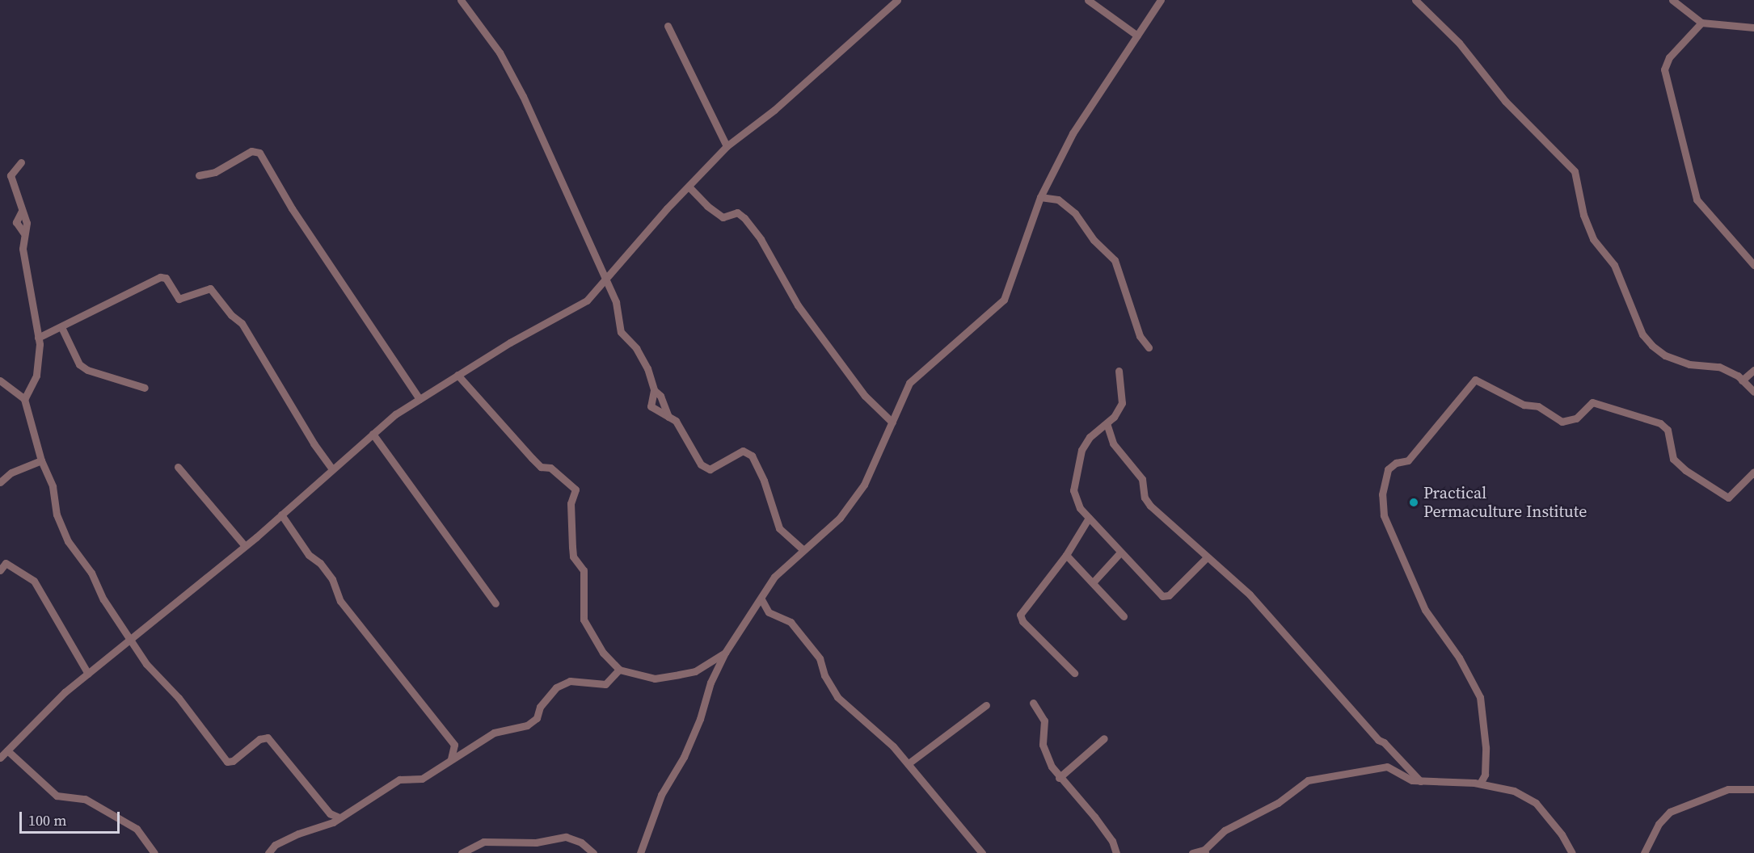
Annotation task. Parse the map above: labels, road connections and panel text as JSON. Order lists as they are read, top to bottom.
{
  "places": ["Practical Permaculture Institute"],
  "scale_bar": "100 m"
}
